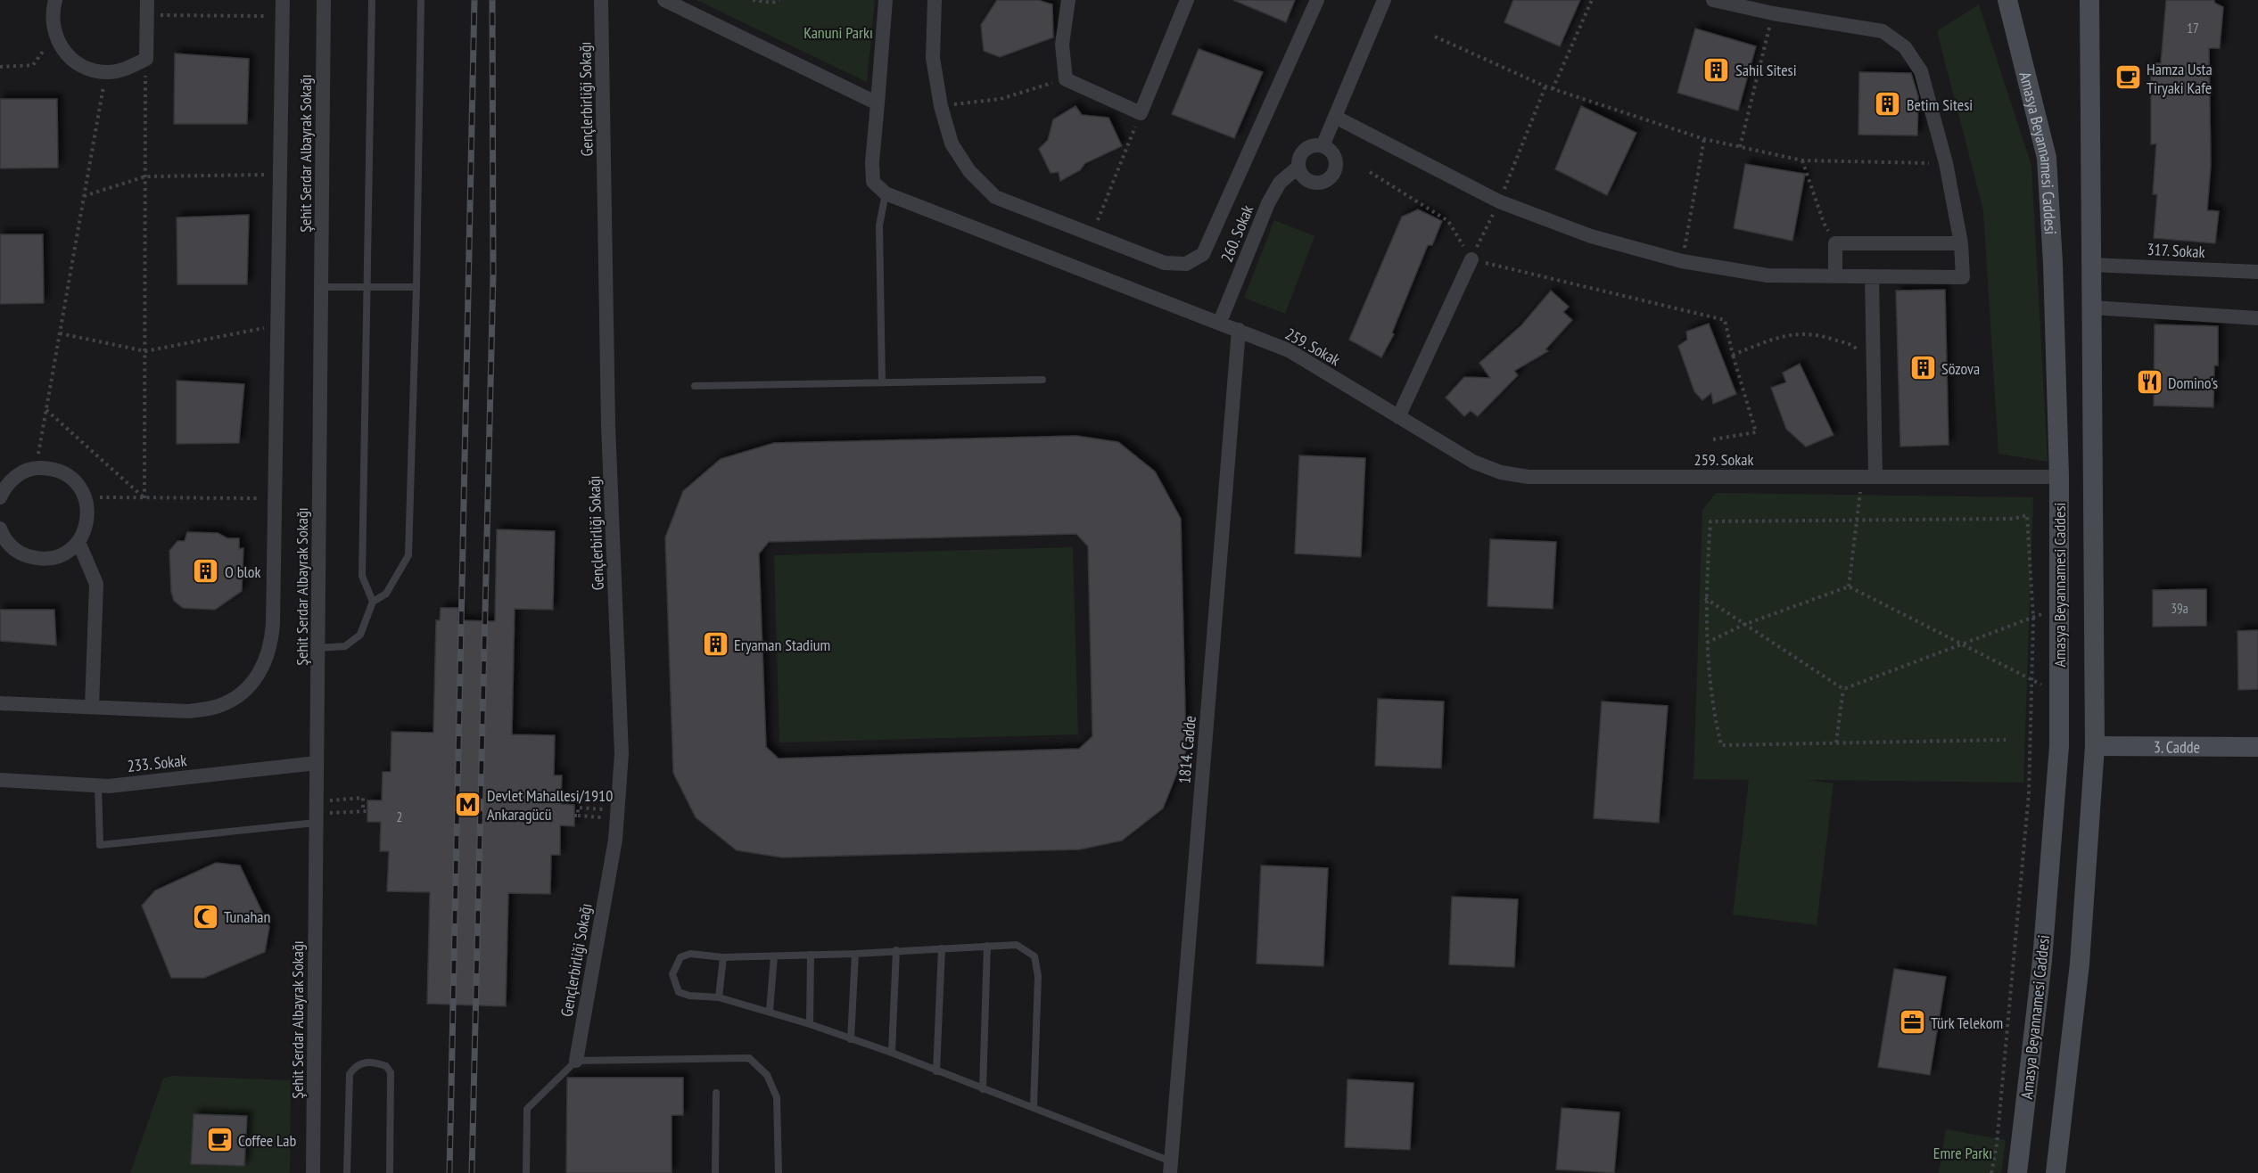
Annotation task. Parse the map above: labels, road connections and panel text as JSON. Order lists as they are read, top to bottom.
{
  "streets": {
    "main road": ["Amasya Beyannamesi Caddesi", "3. Cadde"],
    "street": [
      "Gençlerbirliği Sokağı",
      "Şehit Serdar Albayrak Sokağı",
      "260. Sokak",
      "317. Sokak",
      "259. Sokak",
      "1814. Cadde",
      "233. Sokak"
    ]
  },
  "crossings": [
    ["Şehit Serdar Albayrak Sokağı", "233. Sokak"],
    ["Amasya Beyannamesi Caddesi", "259. Sokak"],
    ["260. Sokak", "259. Sokak"],
    ["259. Sokak", "1814. Cadde"]
  ],
  "parks": ["Kanuni Parkı", "Emre Parkı"],
  "places": {
    "building": [
      "Sahil Sitesi",
      "Betim Sitesi",
      "Sözova",
      "O blok",
      "Eryaman Stadium"
    ],
    "cafe": ["Hamza Usta Tiryaki Kafe", "Coffee Lab"],
    "restaurant": ["Domino's"],
    "metro station": ["Devlet Mahallesi/1910 Ankaragücü"],
    "mosque": ["Tunahan"],
    "office": ["Türk Telekom"]
  },
  "house_numbers": ["17", "39a", "2"]
}
